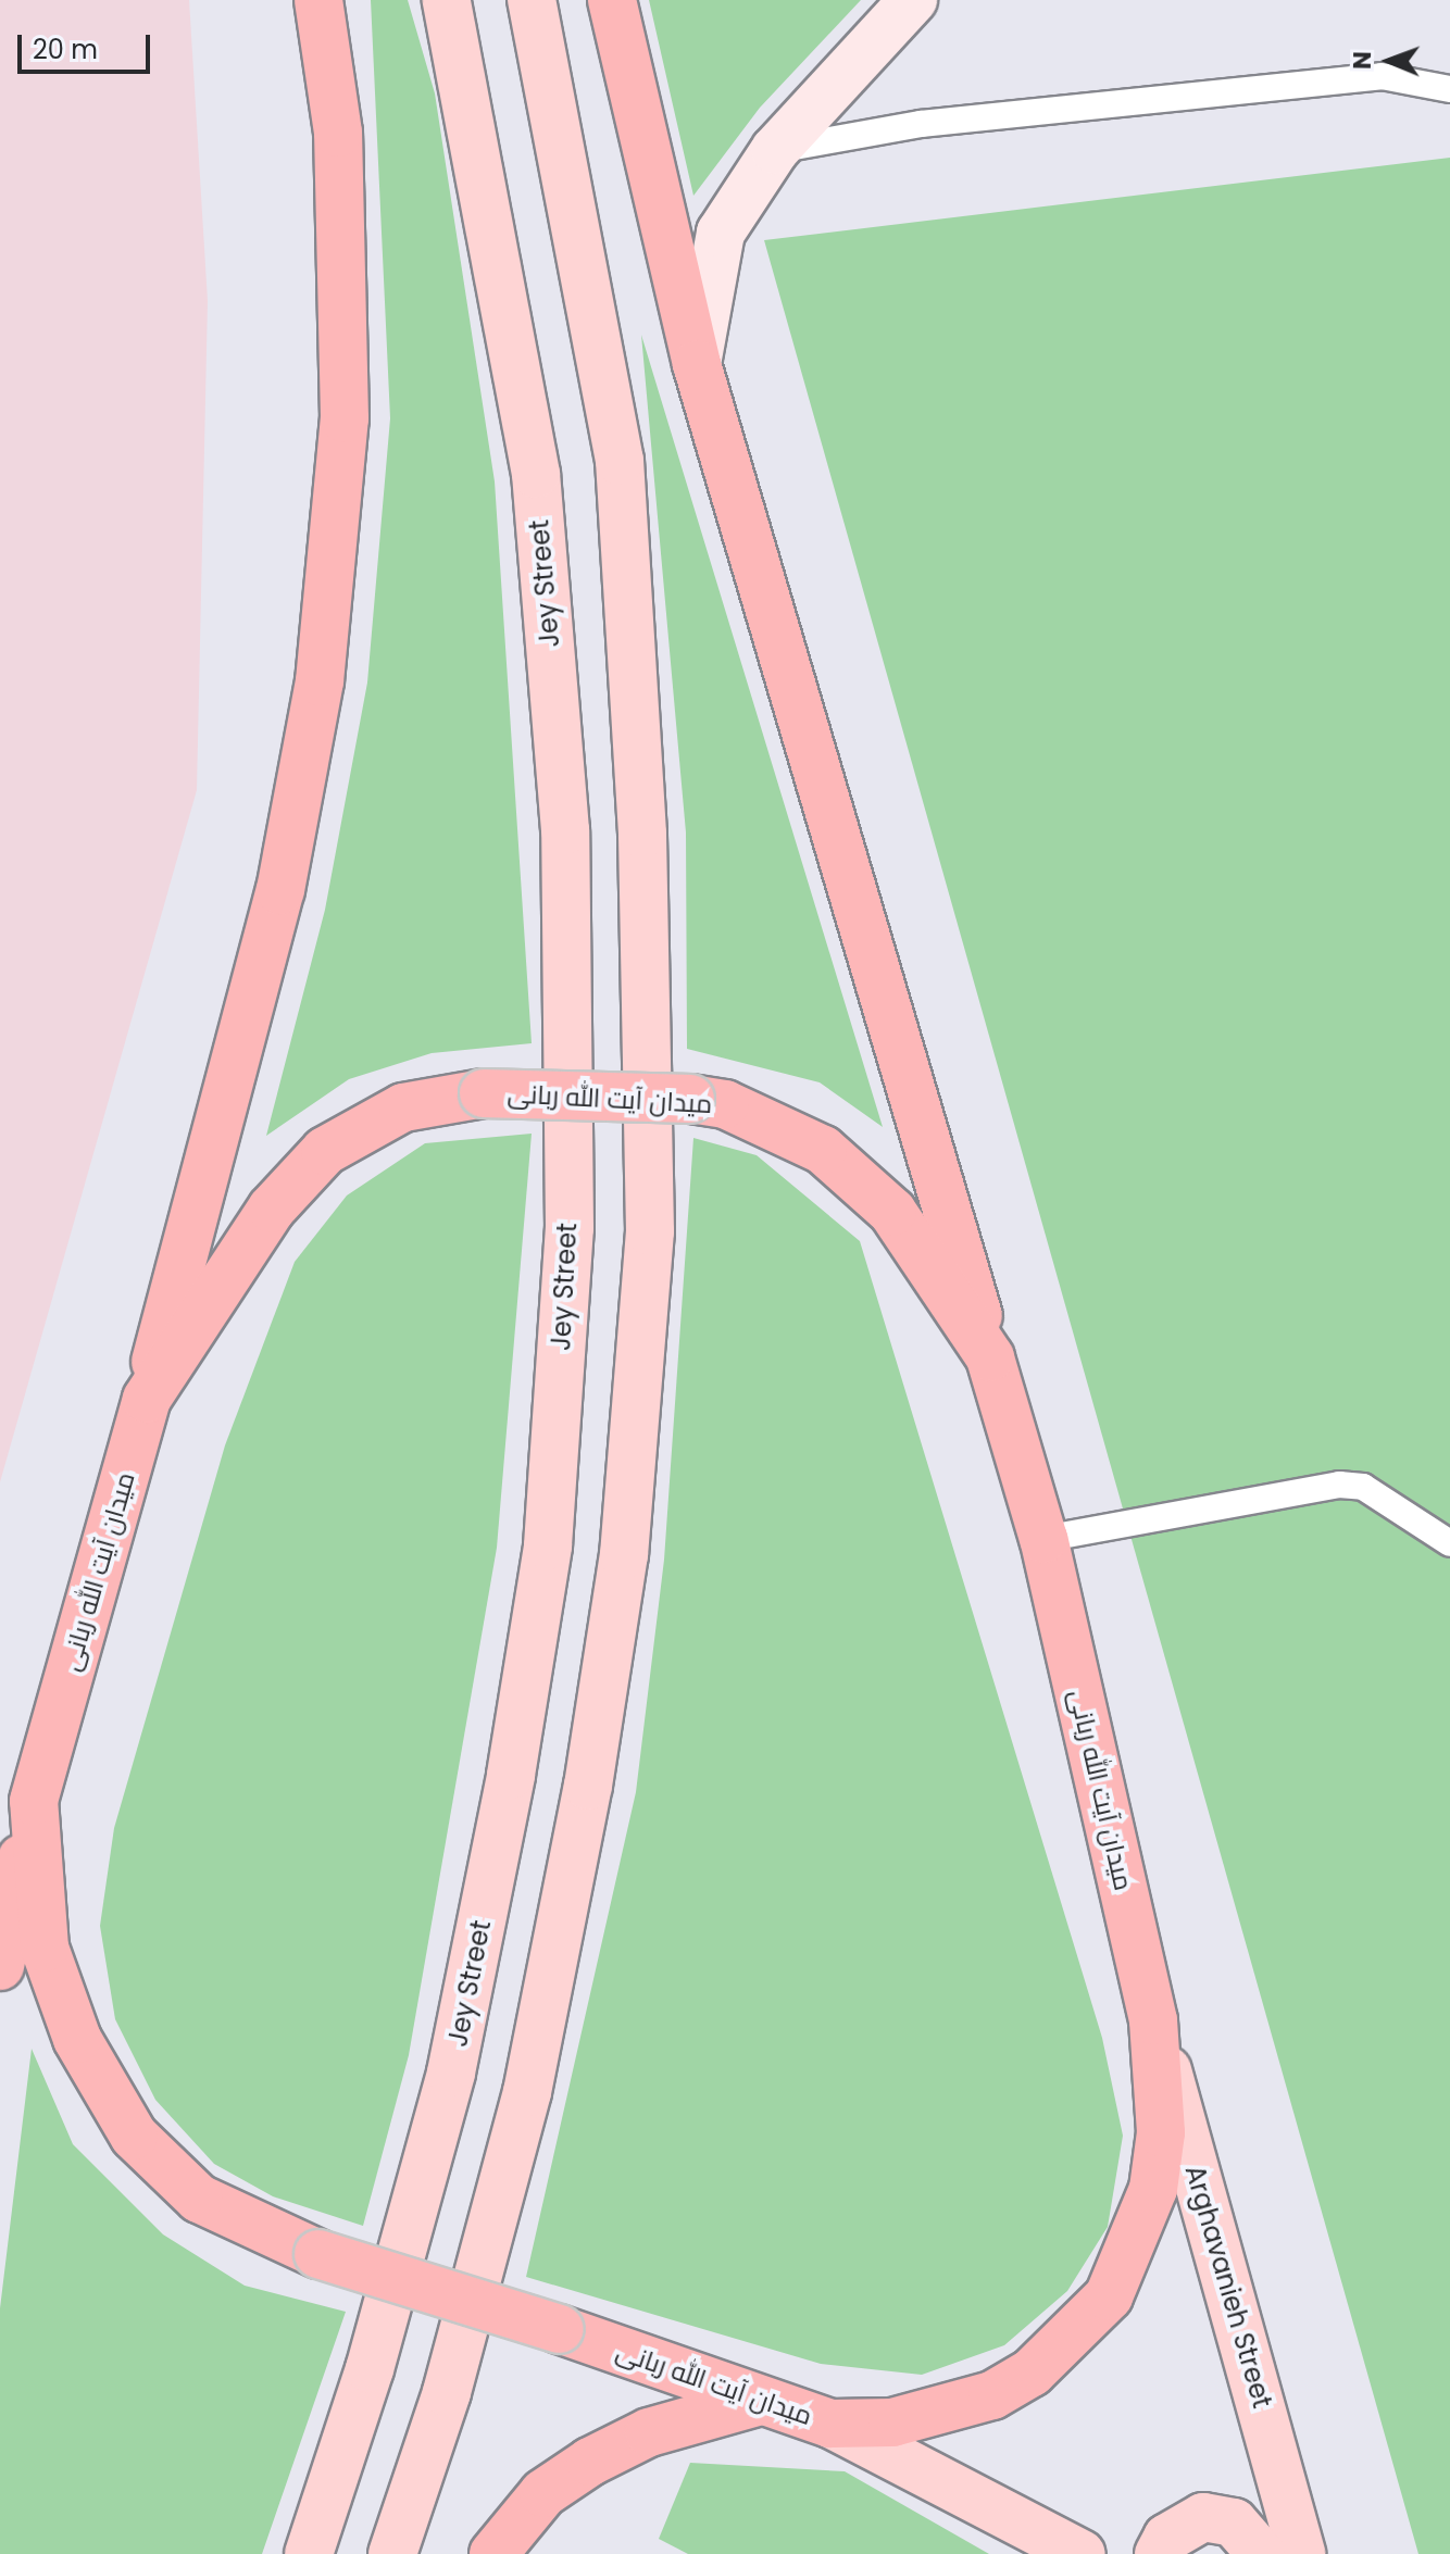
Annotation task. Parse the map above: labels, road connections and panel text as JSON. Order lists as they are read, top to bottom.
{
  "streets": {
    "highway": ["میدان آیت الله ربانی"],
    "main road": ["Jey Street", "Arghavanieh Street"]
  },
  "crossings": [
    ["میدان آیت الله ربانی", "Arghavanieh Street"]
  ],
  "scale_bar": "20 m",
  "north": "left"
}
